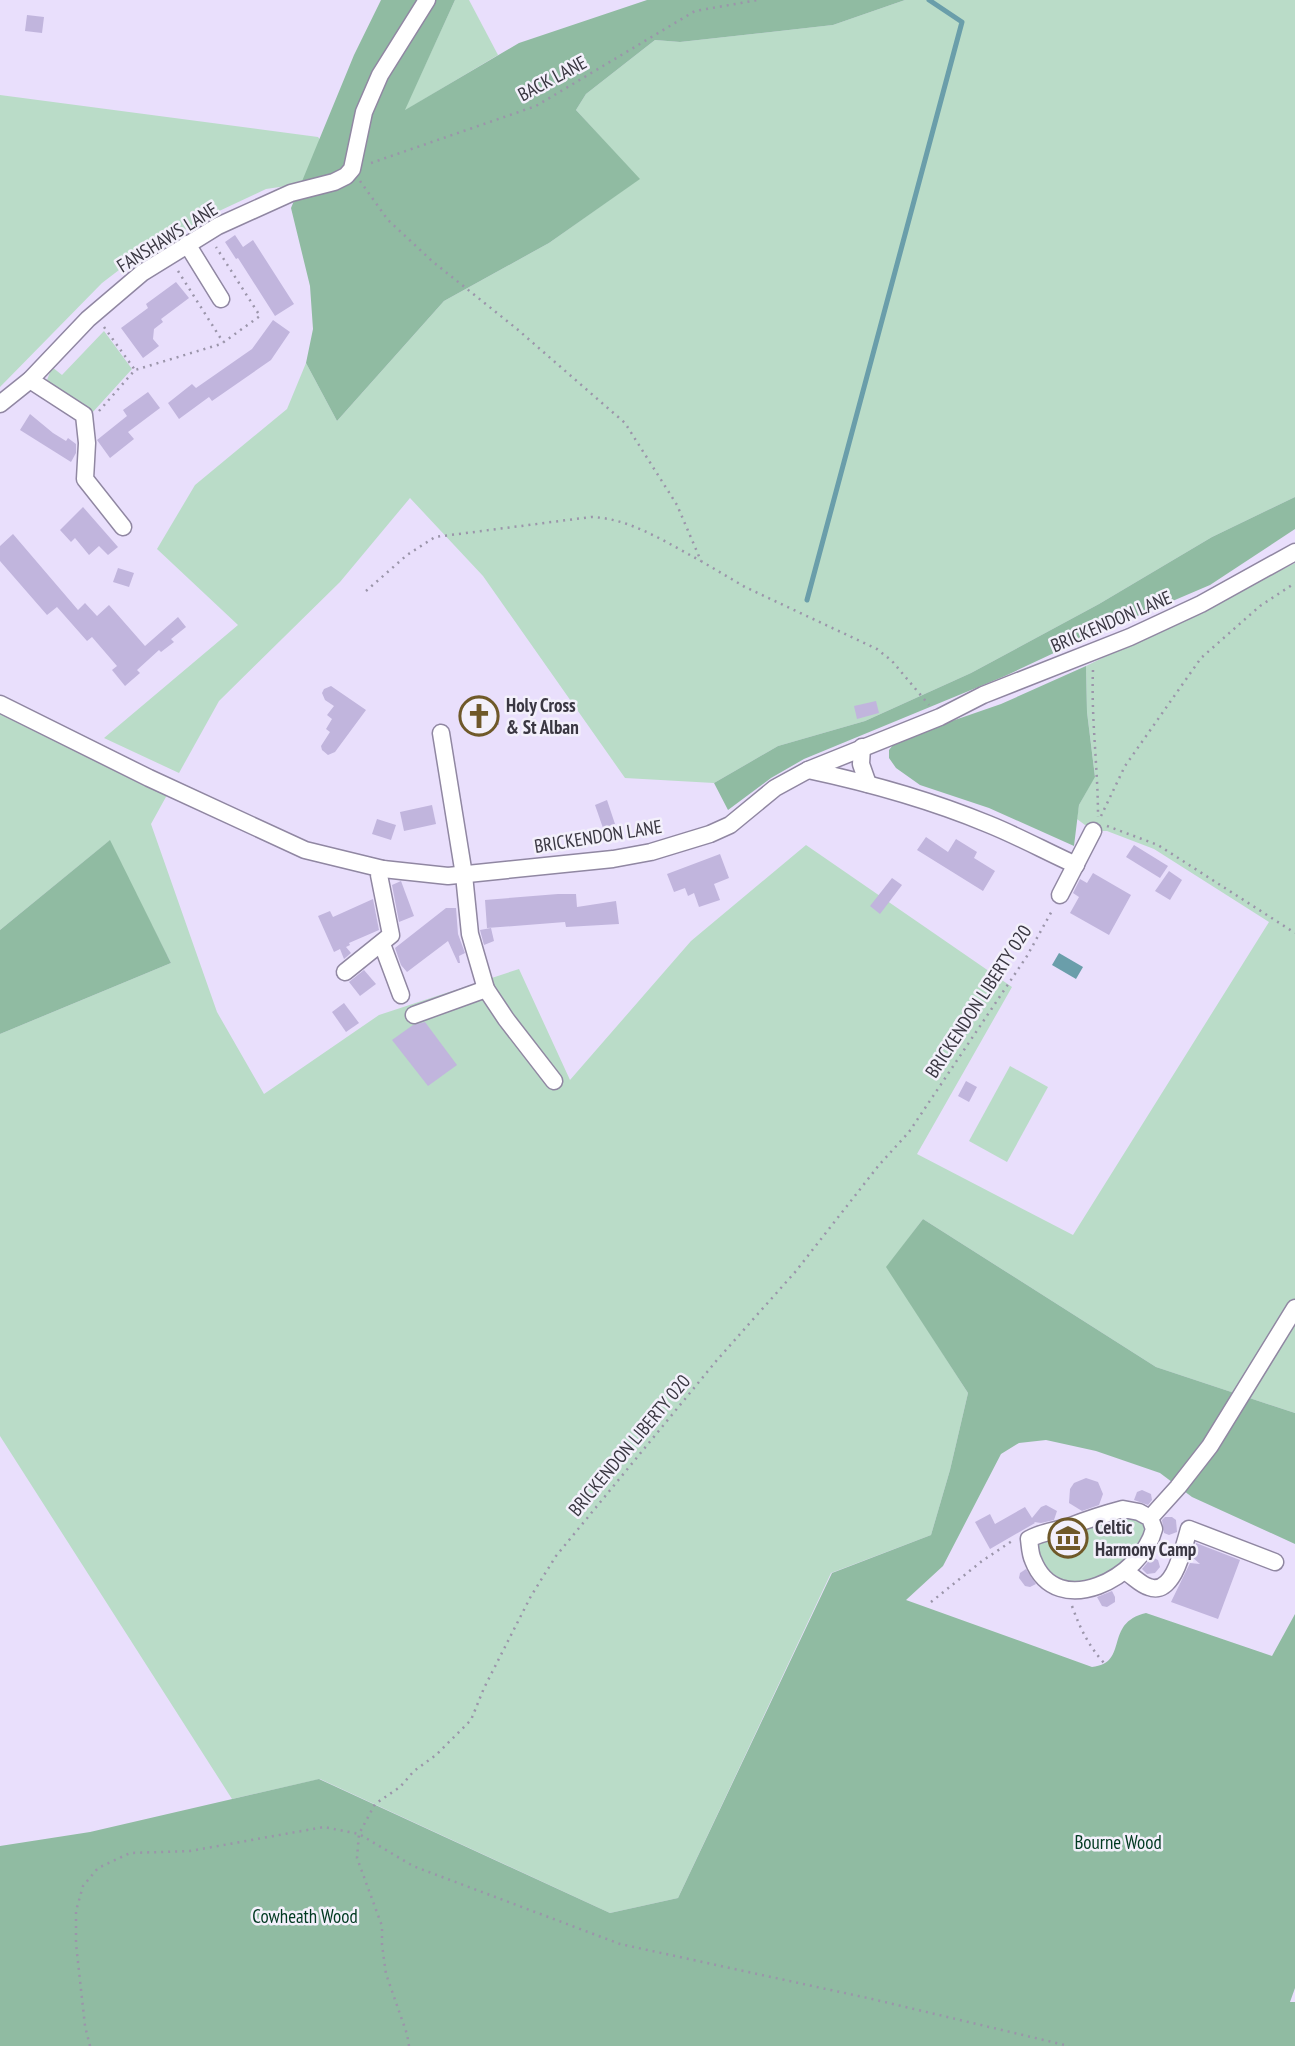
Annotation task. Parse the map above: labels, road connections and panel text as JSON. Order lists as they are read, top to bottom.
{
  "streets": {
    "street": ["FANSHAWS LANE", "BRICKENDON LANE"],
    "path": ["BACK LANE", "BRICKENDON LIBERTY 020"]
  },
  "crossings": [
    ["BACK LANE", "FANSHAWS LANE"]
  ],
  "parks": ["Bourne Wood", "Cowheath Wood"],
  "places": {
    "church": ["Holy Cross & St Alban"],
    "museum": ["Celtic Harmony Camp"]
  }
}
